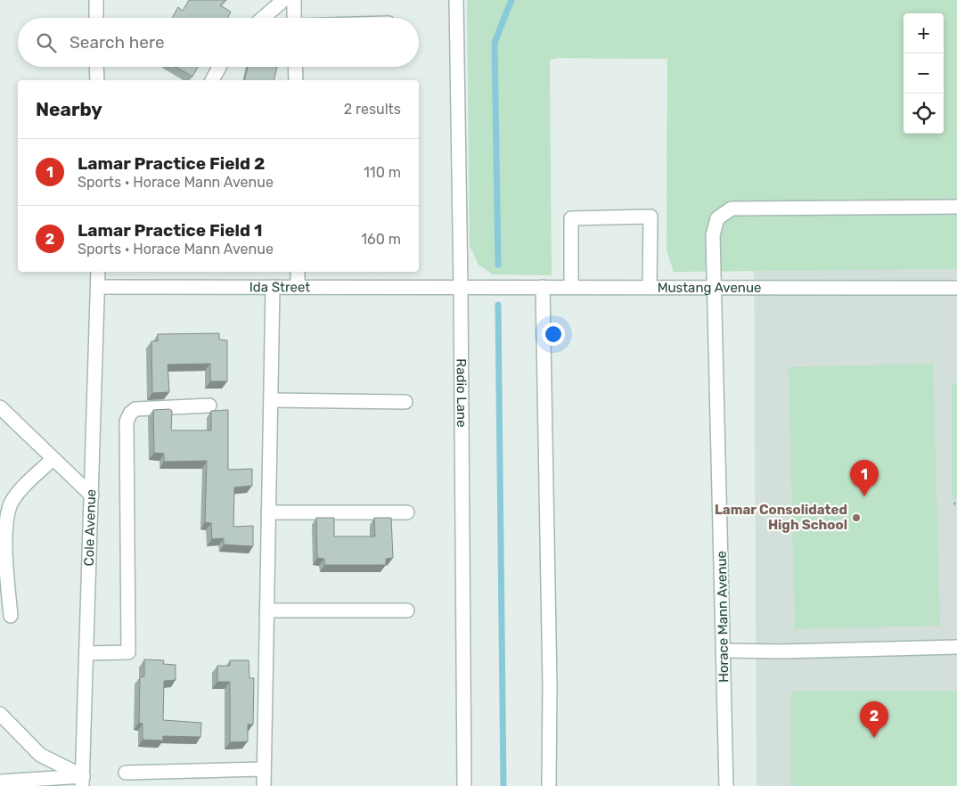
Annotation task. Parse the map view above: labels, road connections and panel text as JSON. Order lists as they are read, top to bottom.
{
  "streets": {
    "street": [
      "Ida Street",
      "Mustang Avenue",
      "Radio Lane",
      "Cole Avenue",
      "Horace Mann Avenue"
    ]
  },
  "crossings": [
    ["Ida Street", "Mustang Avenue"],
    ["Ida Street", "Radio Lane"],
    ["Ida Street", "Cole Avenue"],
    ["Mustang Avenue", "Radio Lane"],
    ["Mustang Avenue", "Horace Mann Avenue"]
  ],
  "places": ["Lamar Consolidated High School"],
  "page": {
    "map_buttons": ["+", "−"],
    "search": "Search here",
    "heading": ["Nearby", "2 results"],
    "list": [
      {
        "mark": "1",
        "name": "Lamar Practice Field 2",
        "note": "Sports · Horace Mann Avenue",
        "value": "110 m"
      },
      {
        "mark": "2",
        "name": "Lamar Practice Field 1",
        "note": "Sports · Horace Mann Avenue",
        "value": "160 m"
      }
    ],
    "pins": ["1", "2"]
  }
}
